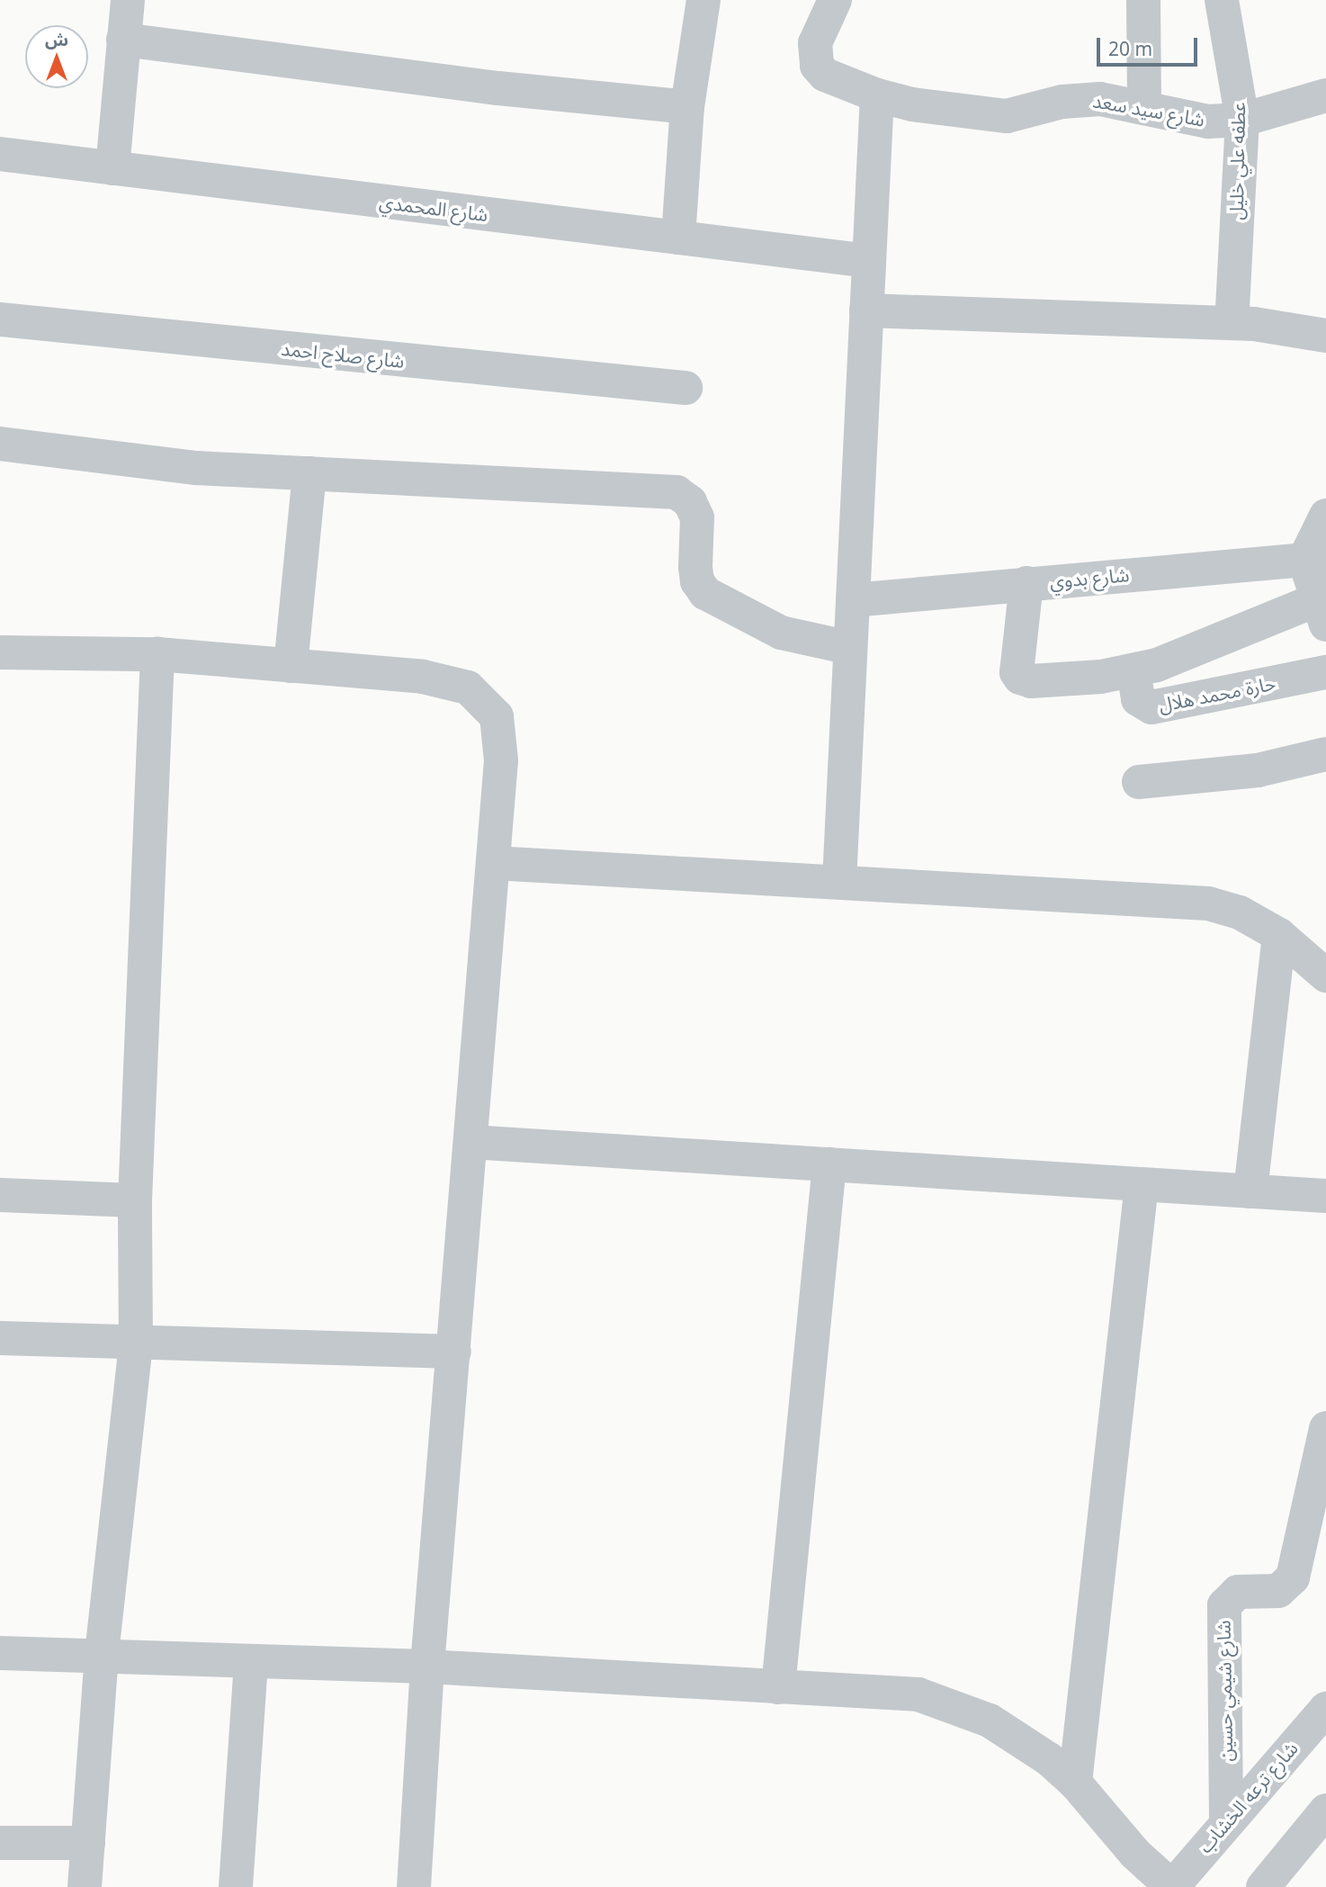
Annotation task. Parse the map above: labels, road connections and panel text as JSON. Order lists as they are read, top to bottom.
{
  "streets": {
    "street": [
      "شارع سيد سعد",
      "عطفه علي خليل",
      "شارع المحمدي",
      "شارع صلاح احمد",
      "شارع بدوي",
      "حارة محمد هلال",
      "شارع شيمي حسين",
      "شارع ترعه الخشاب"
    ]
  },
  "crossings": [
    ["شارع سيد سعد", "عطفه علي خليل"],
    ["شارع شيمي حسين", "شارع ترعه الخشاب"]
  ],
  "scale_bar": "20 m",
  "north": "top"
}
